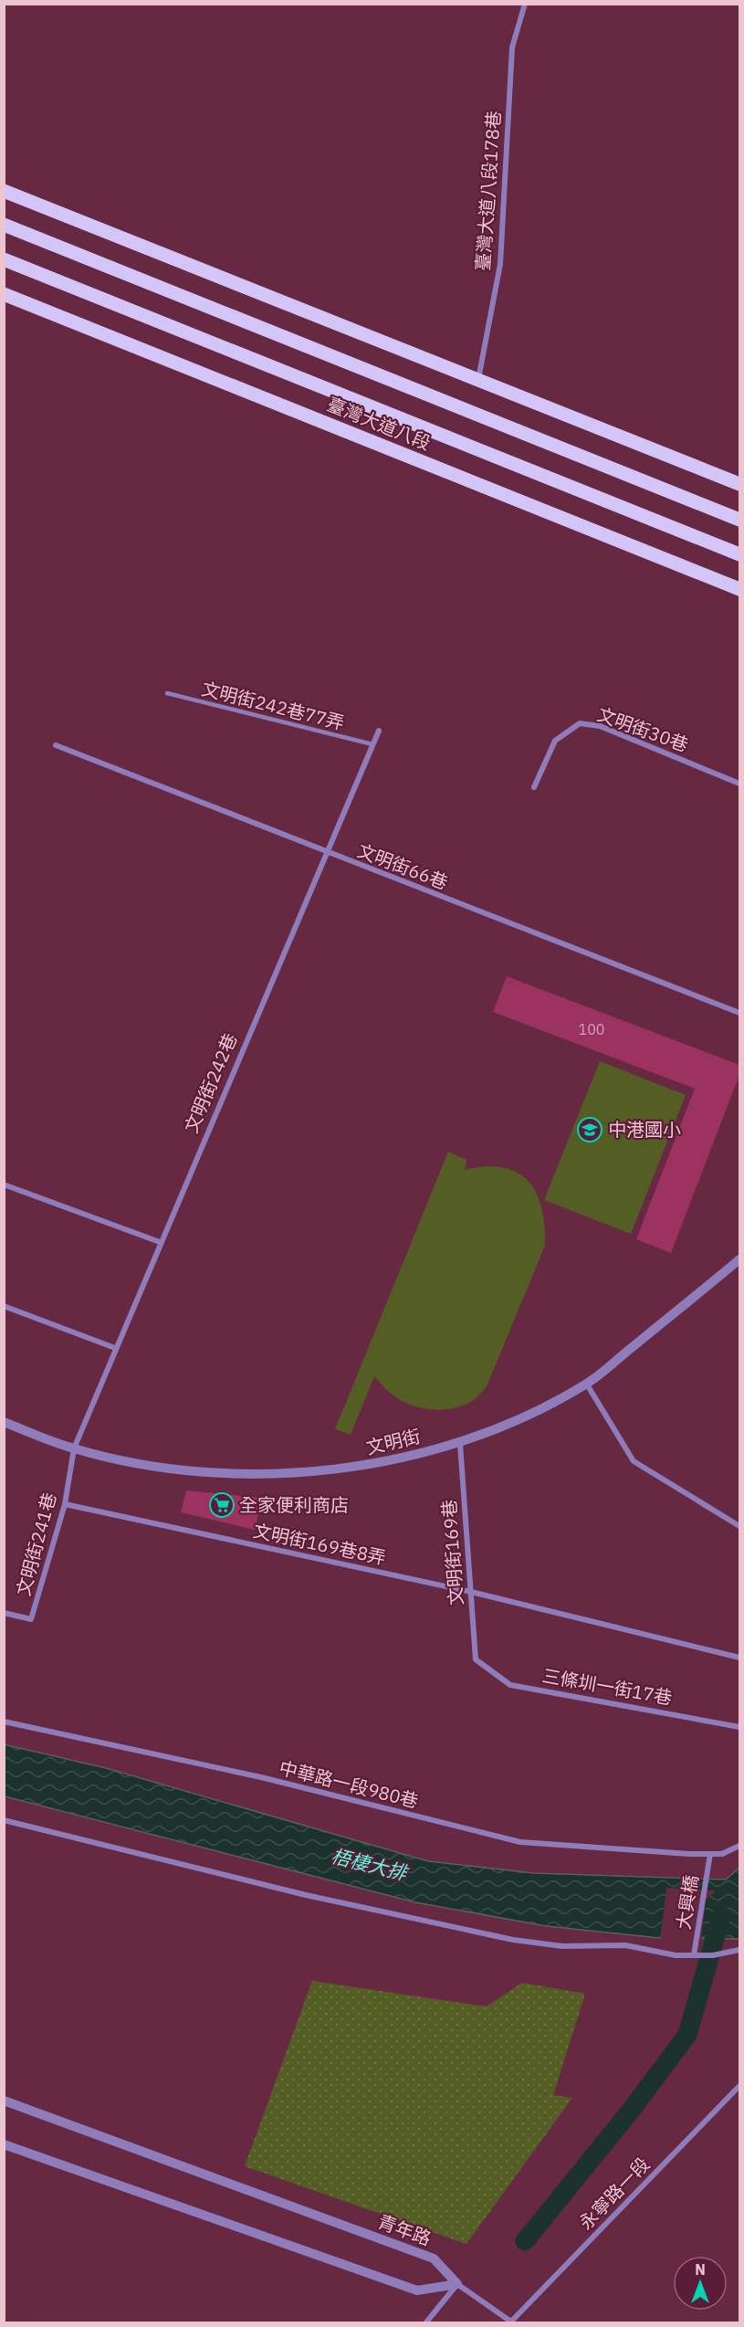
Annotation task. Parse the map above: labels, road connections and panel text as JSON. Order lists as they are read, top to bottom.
{
  "streets": {
    "main road": ["臺灣大道八段"],
    "street": [
      "臺灣大道八段178巷",
      "文明街30巷",
      "文明街66巷",
      "文明街242巷",
      "文明街",
      "文明街241巷",
      "文明街169巷8弄",
      "文明街169巷",
      "三條圳一街17巷",
      "中華路一段980巷",
      "大興橋",
      "永寧路一段",
      "青年路"
    ],
    "lane": ["文明街242巷77弄"]
  },
  "crossings": [
    ["文明街242巷77弄", "文明街242巷"],
    ["文明街66巷", "文明街242巷"],
    ["文明街242巷", "文明街"],
    ["文明街242巷", "文明街241巷"],
    ["文明街", "文明街241巷"],
    ["文明街", "文明街169巷"],
    ["文明街241巷", "文明街169巷8弄"],
    ["文明街169巷8弄", "文明街169巷"],
    ["文明街169巷", "三條圳一街17巷"],
    ["中華路一段980巷", "大興橋"]
  ],
  "water": ["梧棲大排"],
  "places": {
    "school or university": ["中港國小"],
    "supermarket": ["全家便利商店"]
  },
  "house_numbers": ["100"],
  "north": "top"
}
